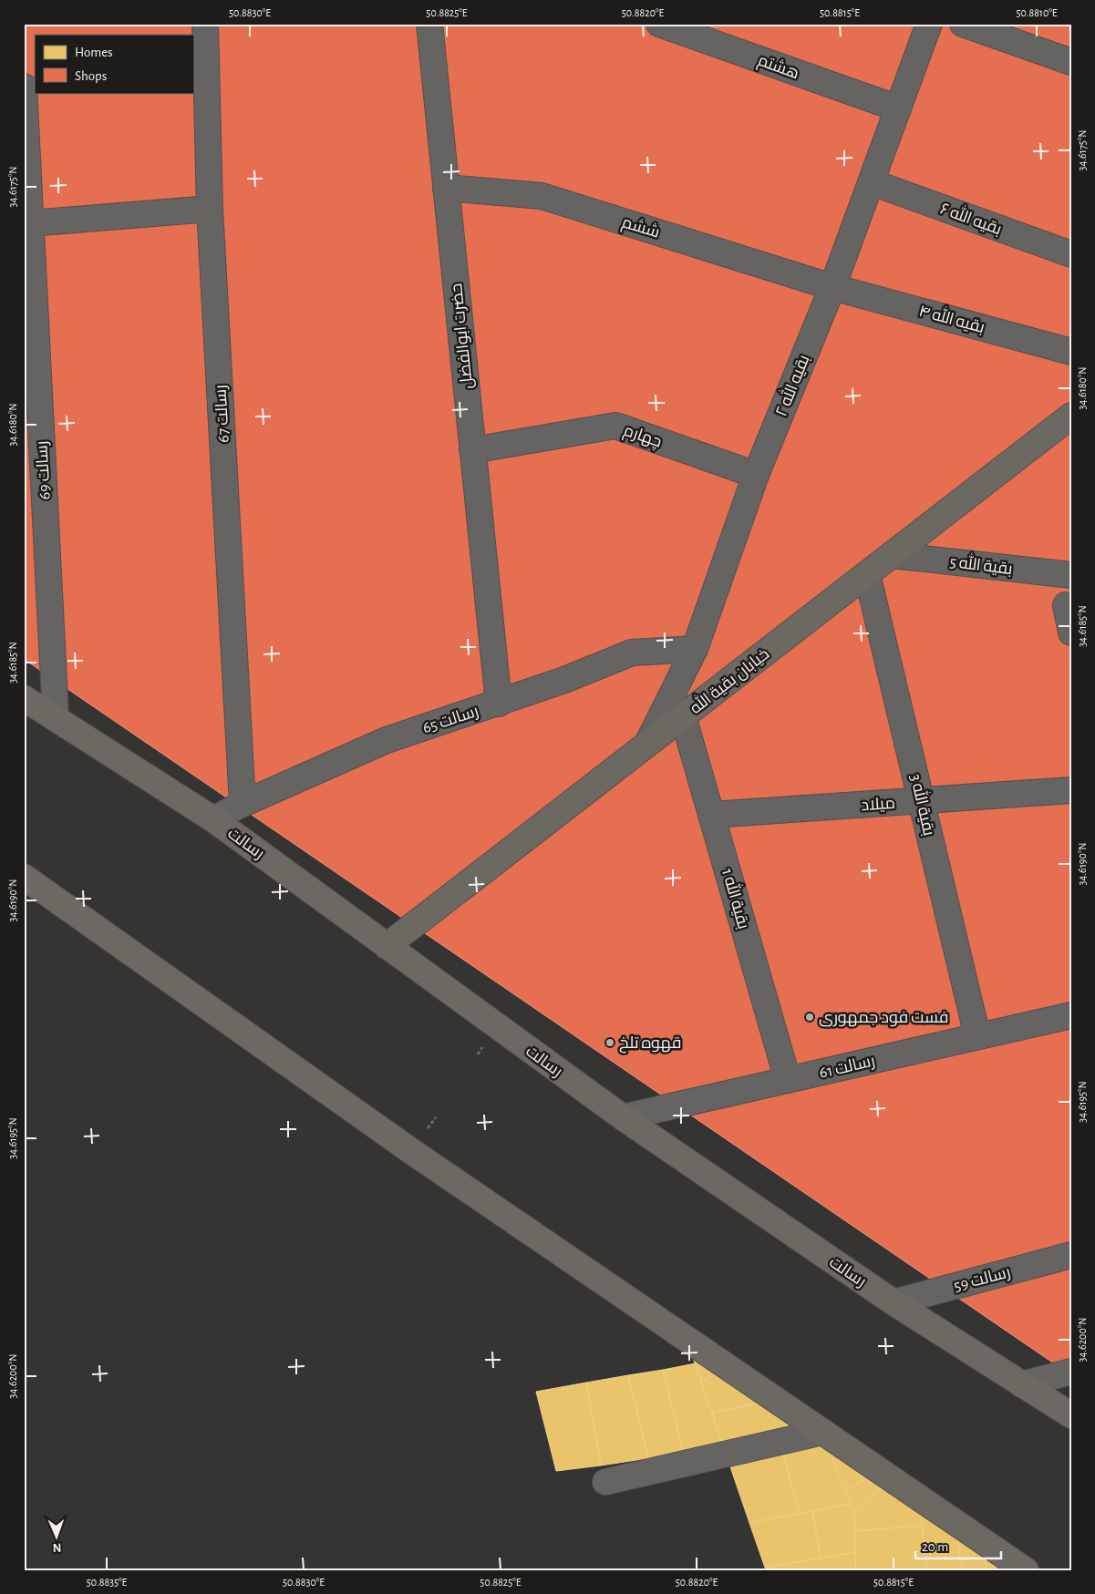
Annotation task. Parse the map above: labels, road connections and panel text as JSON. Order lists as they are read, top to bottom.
{
  "streets": {
    "main road": ["خیابان بقیة الله", "رسالت"],
    "street": [
      "هشتم",
      "بقیه الله ۶",
      "ششم",
      "بقیه الله ۴",
      "حضرت ابوالفضل",
      "بقیه الله ۲",
      "رسالت 67",
      "چهارم",
      "رسالت 69",
      "بقیة الله 5",
      "رسالت 65",
      "میلاد",
      "بقیة الله 3",
      "بقیة الله 1",
      "رسالت 61",
      "رسالت 59"
    ]
  },
  "crossings": [
    ["هشتم", "بقیه الله ۲"],
    ["بقیه الله ۶", "بقیه الله ۲"],
    ["ششم", "بقیه الله ۴"],
    ["ششم", "حضرت ابوالفضل"],
    ["ششم", "بقیه الله ۲"],
    ["بقیه الله ۴", "بقیه الله ۲"],
    ["حضرت ابوالفضل", "چهارم"],
    ["حضرت ابوالفضل", "رسالت 65"],
    ["بقیه الله ۲", "چهارم"],
    ["بقیه الله ۲", "خیابان بقیة الله"],
    ["بقیه الله ۲", "رسالت 65"],
    ["رسالت 67", "رسالت 65"],
    ["رسالت 69", "رسالت"],
    ["بقیة الله 5", "خیابان بقیة الله"],
    ["خیابان بقیة الله", "بقیة الله 3"],
    ["خیابان بقیة الله", "رسالت"],
    ["خیابان بقیة الله", "بقیة الله 1"],
    ["رسالت 65", "رسالت"],
    ["میلاد", "بقیة الله 3"],
    ["میلاد", "بقیة الله 1"],
    ["بقیة الله 3", "رسالت 61"],
    ["رسالت", "رسالت 61"],
    ["رسالت", "رسالت 59"],
    ["بقیة الله 1", "رسالت 61"]
  ],
  "places": ["فست فود جمهوری", "قهوه تلخ"],
  "legend": ["Homes", "Shops"],
  "scale_bar": "20 m",
  "north": "bottom",
  "coordinates": [
    "50.8830°E",
    "50.8825°E",
    "50.8820°E",
    "50.8815°E",
    "50.8810°E",
    "34.6175°N",
    "34.6180°N",
    "34.6185°N",
    "34.6190°N",
    "34.6195°N",
    "34.6200°N",
    "50.8835°E"
  ]
}
